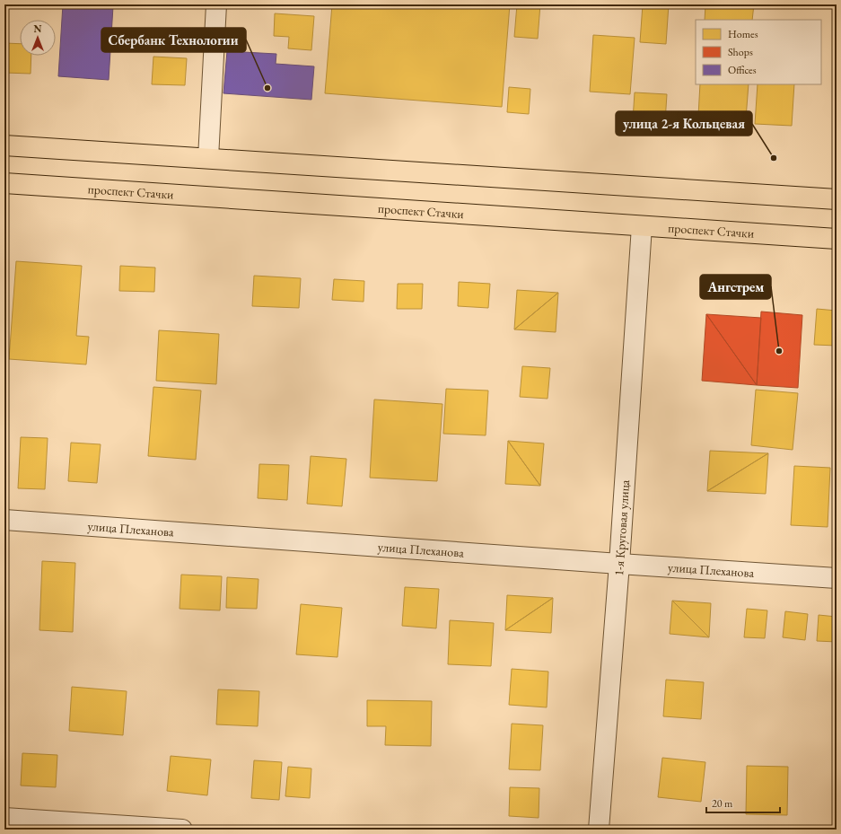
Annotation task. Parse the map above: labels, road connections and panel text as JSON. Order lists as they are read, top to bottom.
{
  "streets": {
    "main road": ["проспект Стачки"],
    "street": ["1-я Круговая улица", "улица Плеханова"]
  },
  "crossings": [
    ["проспект Стачки", "1-я Круговая улица"],
    ["1-я Круговая улица", "улица Плеханова"]
  ],
  "places": ["Сбербанк Технологии", "улица 2-я Кольцевая", "Ангстрем"],
  "legend": ["Homes", "Shops", "Offices"],
  "scale_bar": "20 m",
  "north": "top"
}
